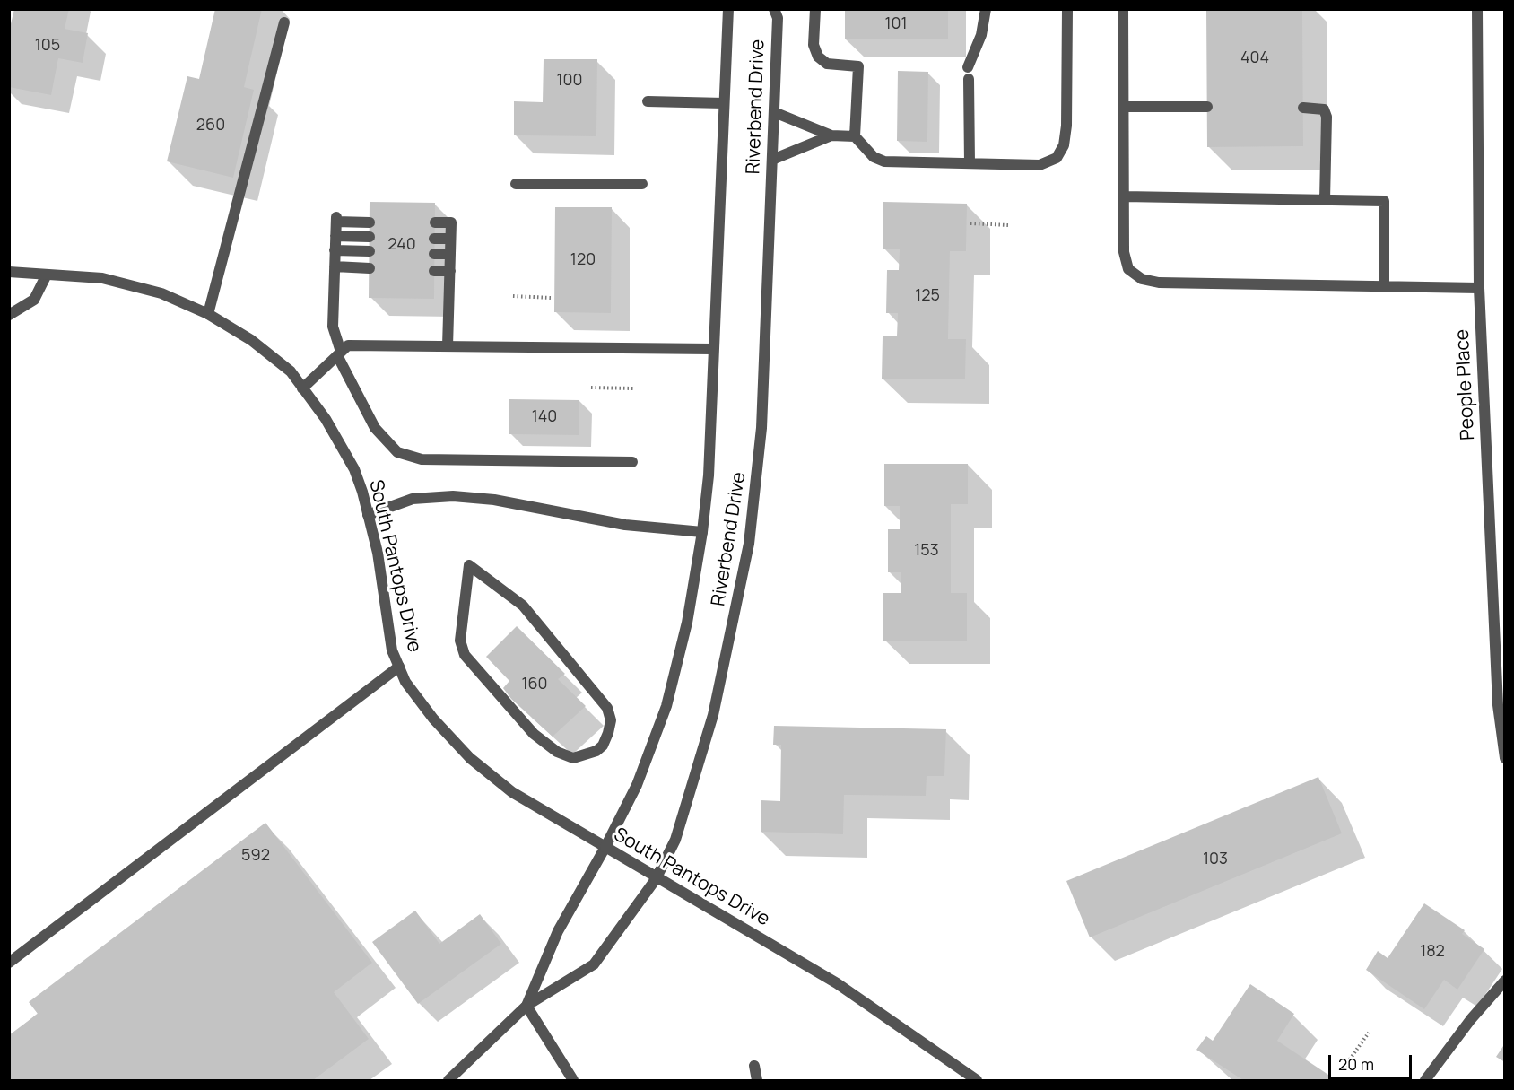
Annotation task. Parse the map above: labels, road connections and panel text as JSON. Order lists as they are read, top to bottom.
{
  "streets": {
    "street": ["Riverbend Drive", "People Place", "South Pantops Drive"]
  },
  "crossings": [
    ["Riverbend Drive", "South Pantops Drive"]
  ],
  "house_numbers": [
    "101",
    "105",
    "404",
    "100",
    "260",
    "240",
    "120",
    "125",
    "140",
    "153",
    "160",
    "592",
    "103",
    "182"
  ],
  "scale_bar": "20 m"
}
